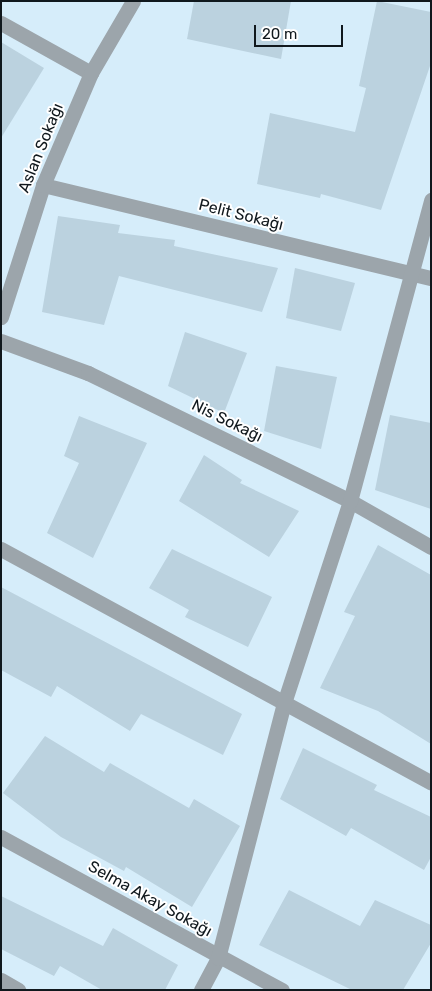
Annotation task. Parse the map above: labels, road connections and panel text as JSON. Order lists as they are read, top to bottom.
{
  "streets": {
    "street": [
      "Aslan Sokağı",
      "Pelit Sokağı",
      "Nis Sokağı",
      "Selma Akay Sokağı"
    ]
  },
  "crossings": [
    ["Aslan Sokağı", "Pelit Sokağı"]
  ],
  "scale_bar": "20 m"
}
